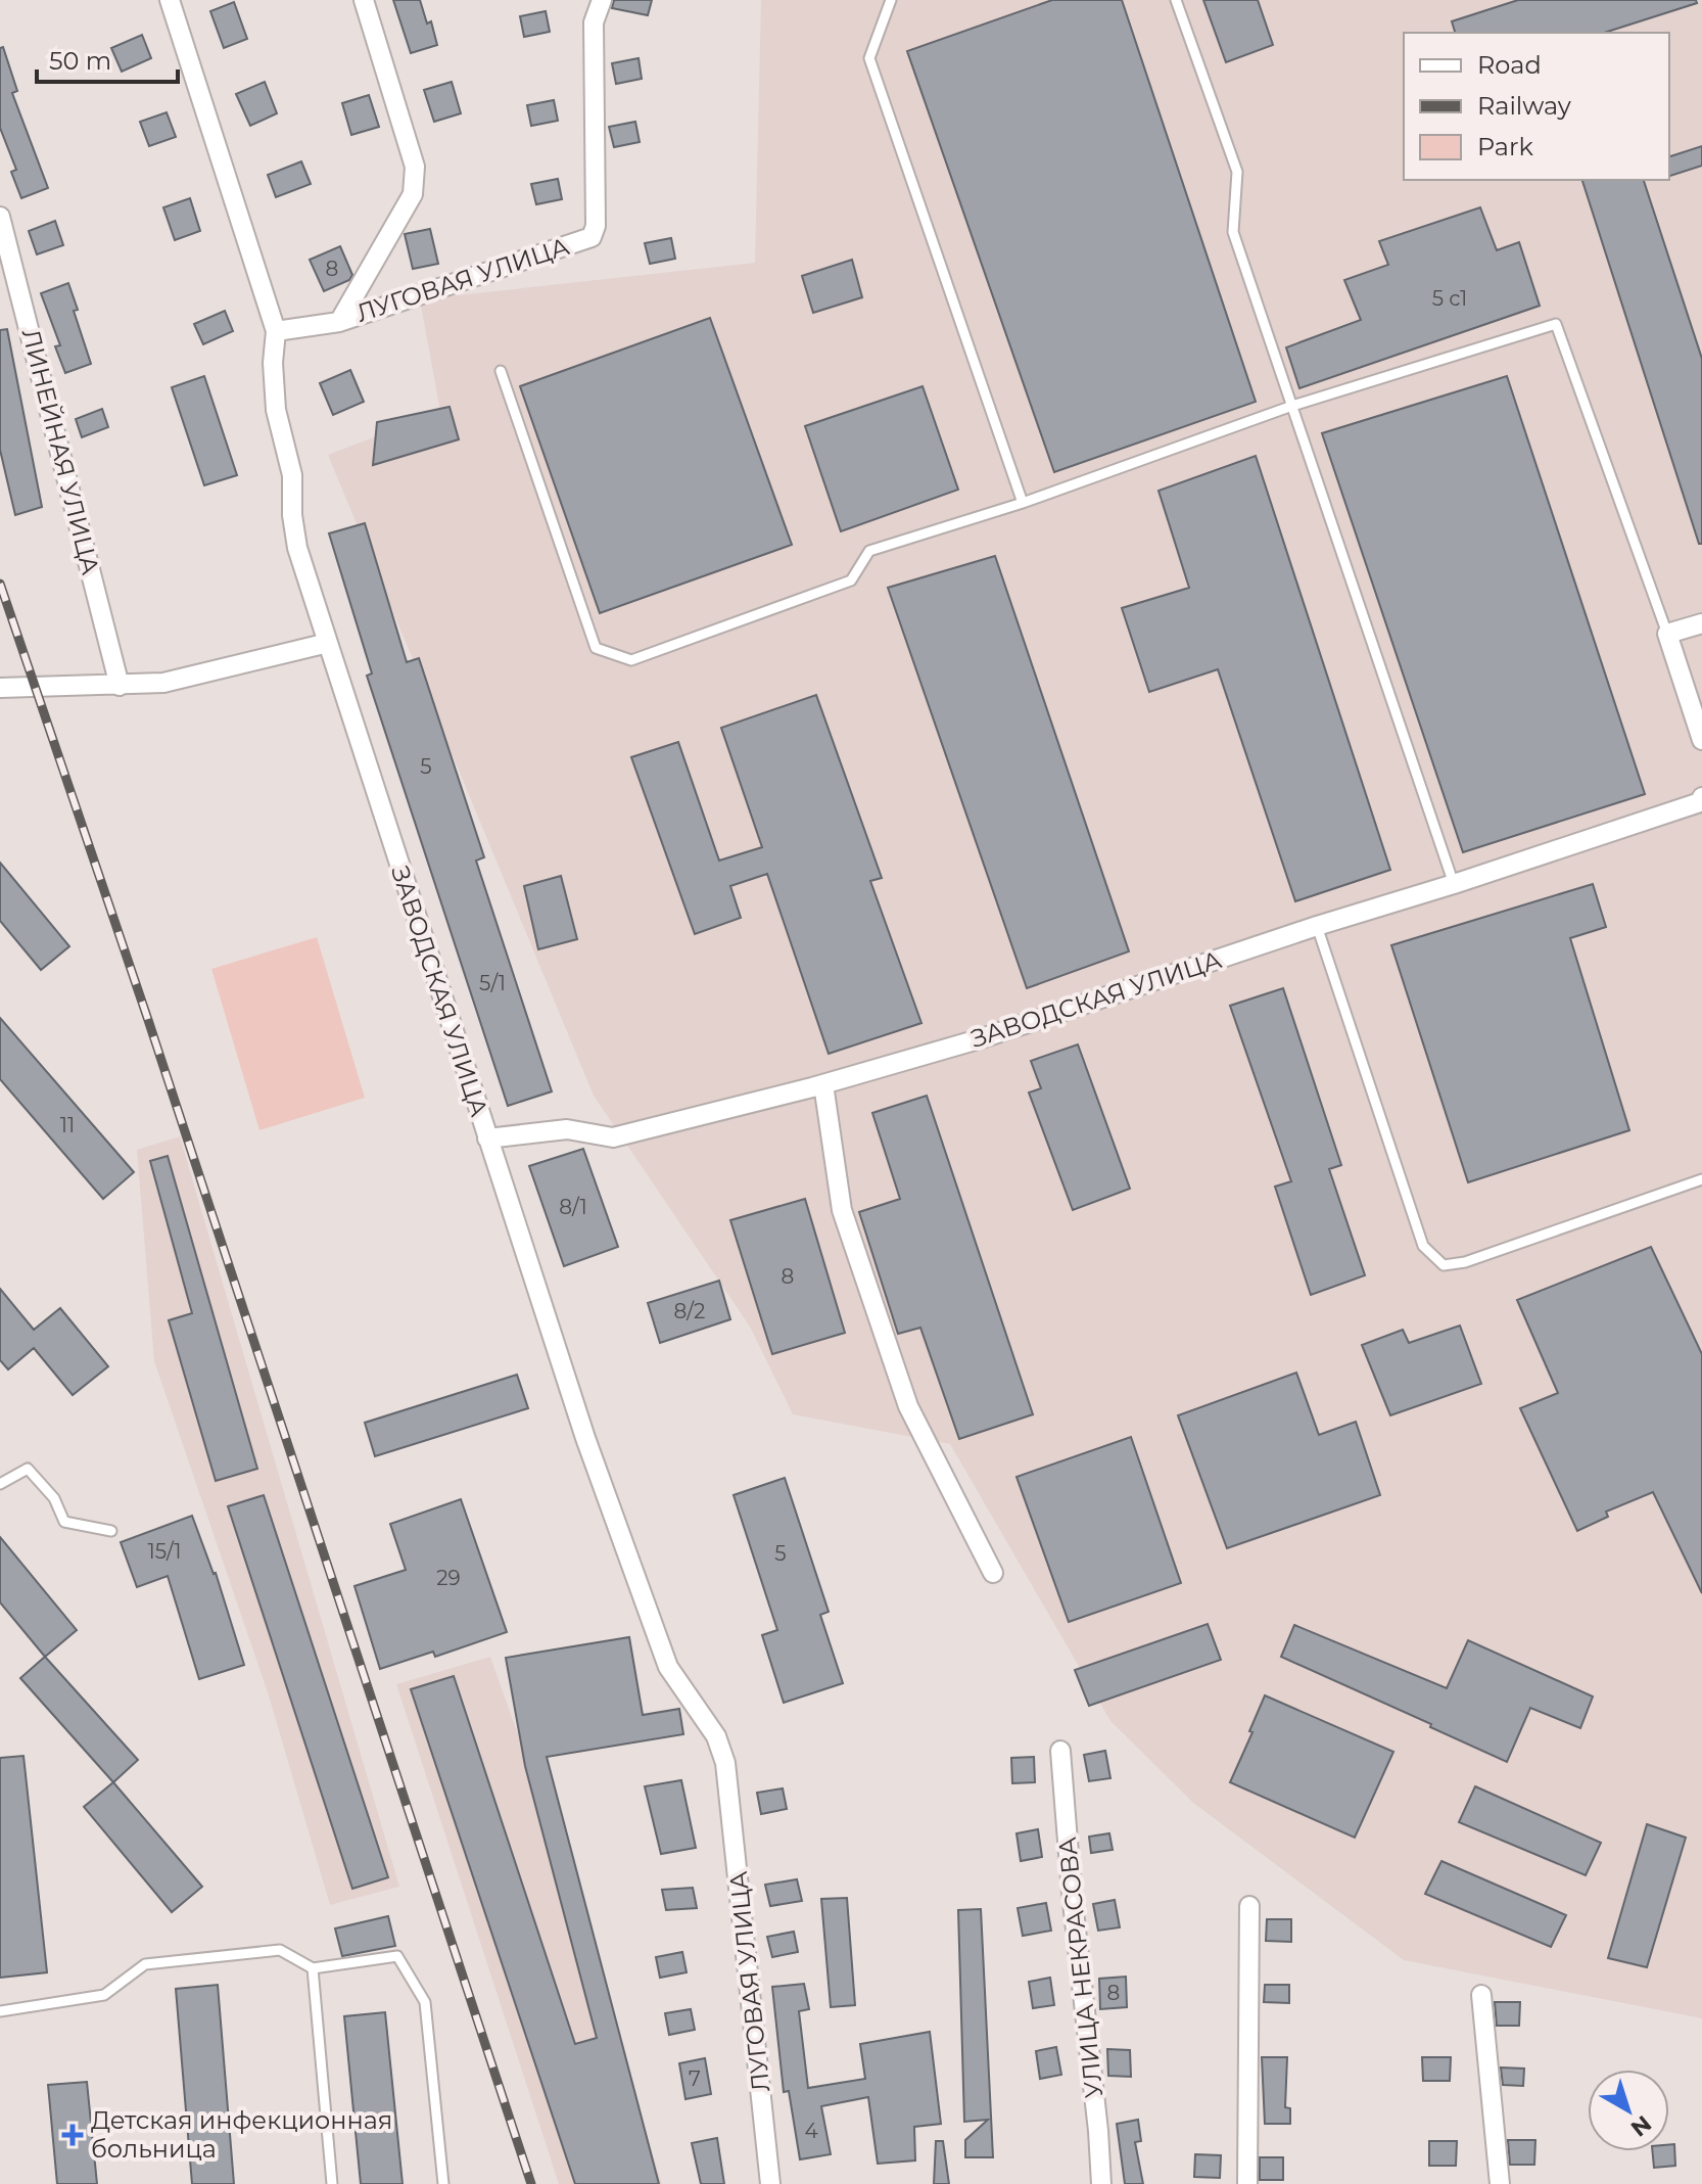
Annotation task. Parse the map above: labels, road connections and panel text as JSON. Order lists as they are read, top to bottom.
{
  "streets": {
    "street": [
      "ЛУГОВАЯ УЛИЦА",
      "ЛИНЕЙНАЯ УЛИЦА",
      "ЗАВОДСКАЯ УЛИЦА",
      "УЛИЦА НЕКРАСОВА"
    ]
  },
  "crossings": [
    ["ЛУГОВАЯ УЛИЦА", "ЗАВОДСКАЯ УЛИЦА"]
  ],
  "places": {
    "health": ["Детская инфекционная больница"]
  },
  "house_numbers": [
    "8",
    "5 с1",
    "5",
    "5/1",
    "11",
    "8/1",
    "8",
    "8/2",
    "15/1",
    "5",
    "29",
    "8",
    "7",
    "4"
  ],
  "legend": ["Road", "Railway", "Park"],
  "scale_bar": "50 m",
  "north": "bottom right"
}
